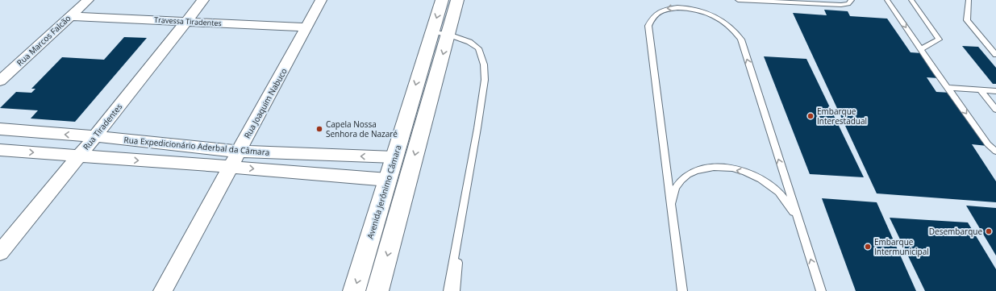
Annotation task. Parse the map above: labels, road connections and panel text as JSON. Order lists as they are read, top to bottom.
{
  "streets": {
    "main road": ["Avenida Jerônimo Câmara"],
    "street": [
      "Travessa Tiradentes",
      "Rua Marcos Falcão",
      "Rua Joaquim Nabuco",
      "Rua Tiradentes",
      "Rua Expedicionário Aderbal da Câmara"
    ]
  },
  "crossings": [
    ["Travessa Tiradentes", "Rua Marcos Falcão"],
    ["Travessa Tiradentes", "Rua Joaquim Nabuco"],
    ["Travessa Tiradentes", "Rua Tiradentes"],
    ["Rua Joaquim Nabuco", "Rua Expedicionário Aderbal da Câmara"],
    ["Rua Tiradentes", "Rua Expedicionário Aderbal da Câmara"],
    ["Rua Expedicionário Aderbal da Câmara", "Avenida Jerônimo Câmara"]
  ],
  "one_way": ["Avenida Jerônimo Câmara"],
  "places": [
    "Embarque Interestadual",
    "Capela Nossa Senhora de Nazaré",
    "Desembarque",
    "Embarque Intermunicipal"
  ]
}
